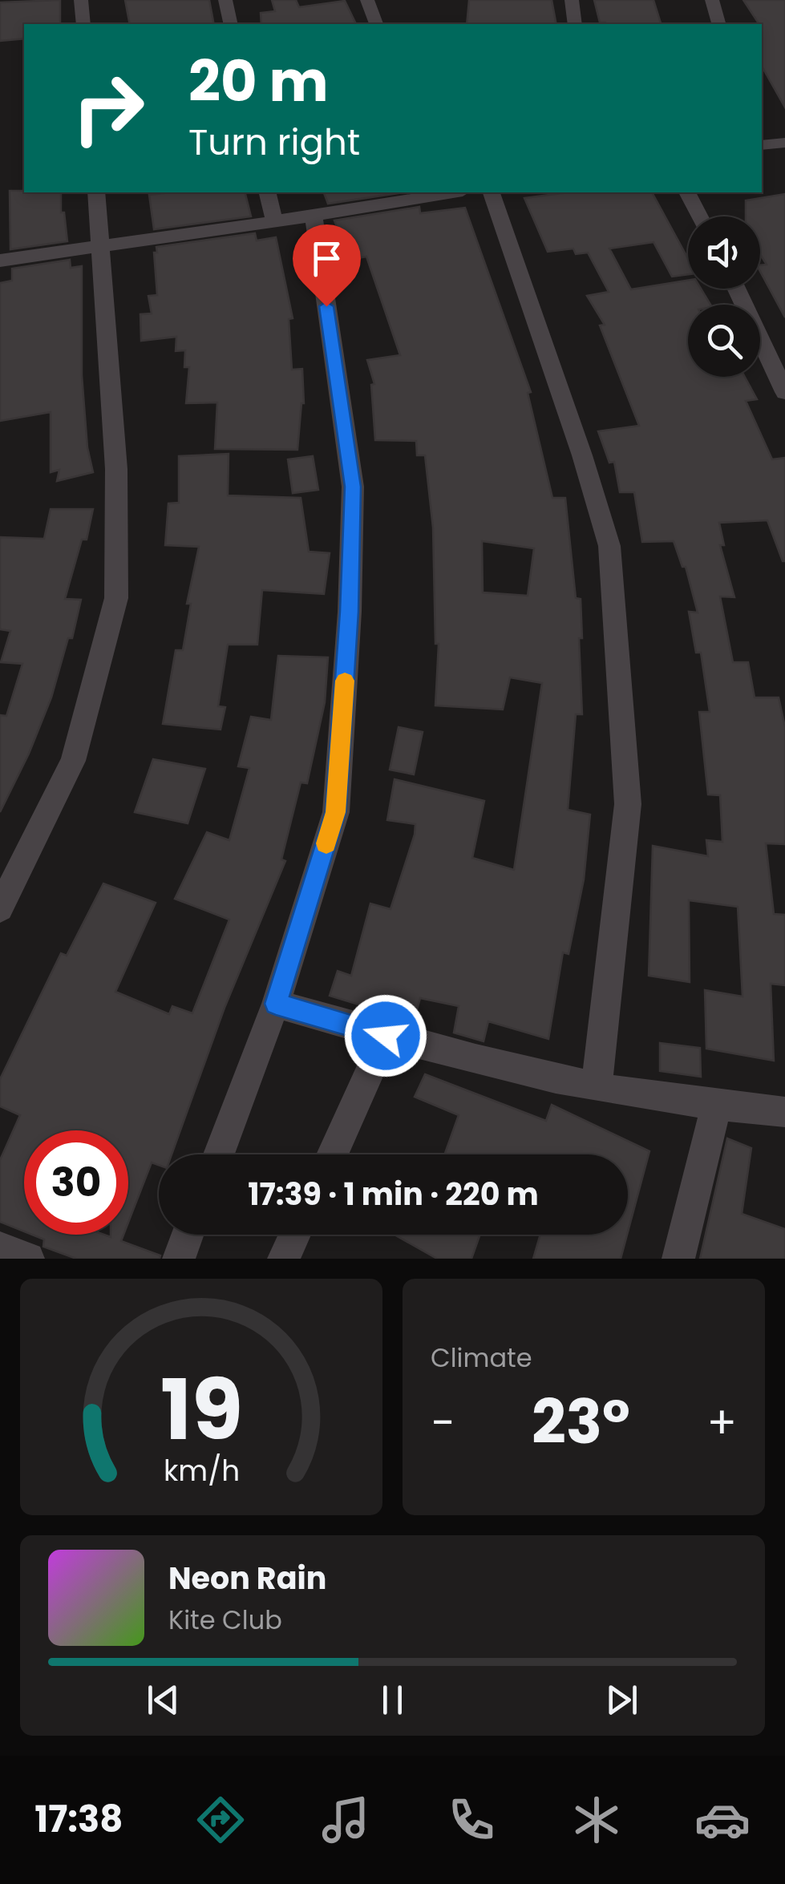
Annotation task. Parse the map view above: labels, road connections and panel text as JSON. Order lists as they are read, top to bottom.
{
  "page": {
    "turn": ["20 m", "Turn right"],
    "limit": "30",
    "trip": "17:39 · 1 min · 220 m",
    "tile": "Climate",
    "heat": ["−", "23°", "+"],
    "song": ["Neon Rain", "Kite Club"],
    "tabs": "17:38",
    "gauge": ["19", "km/h"]
  }
}
